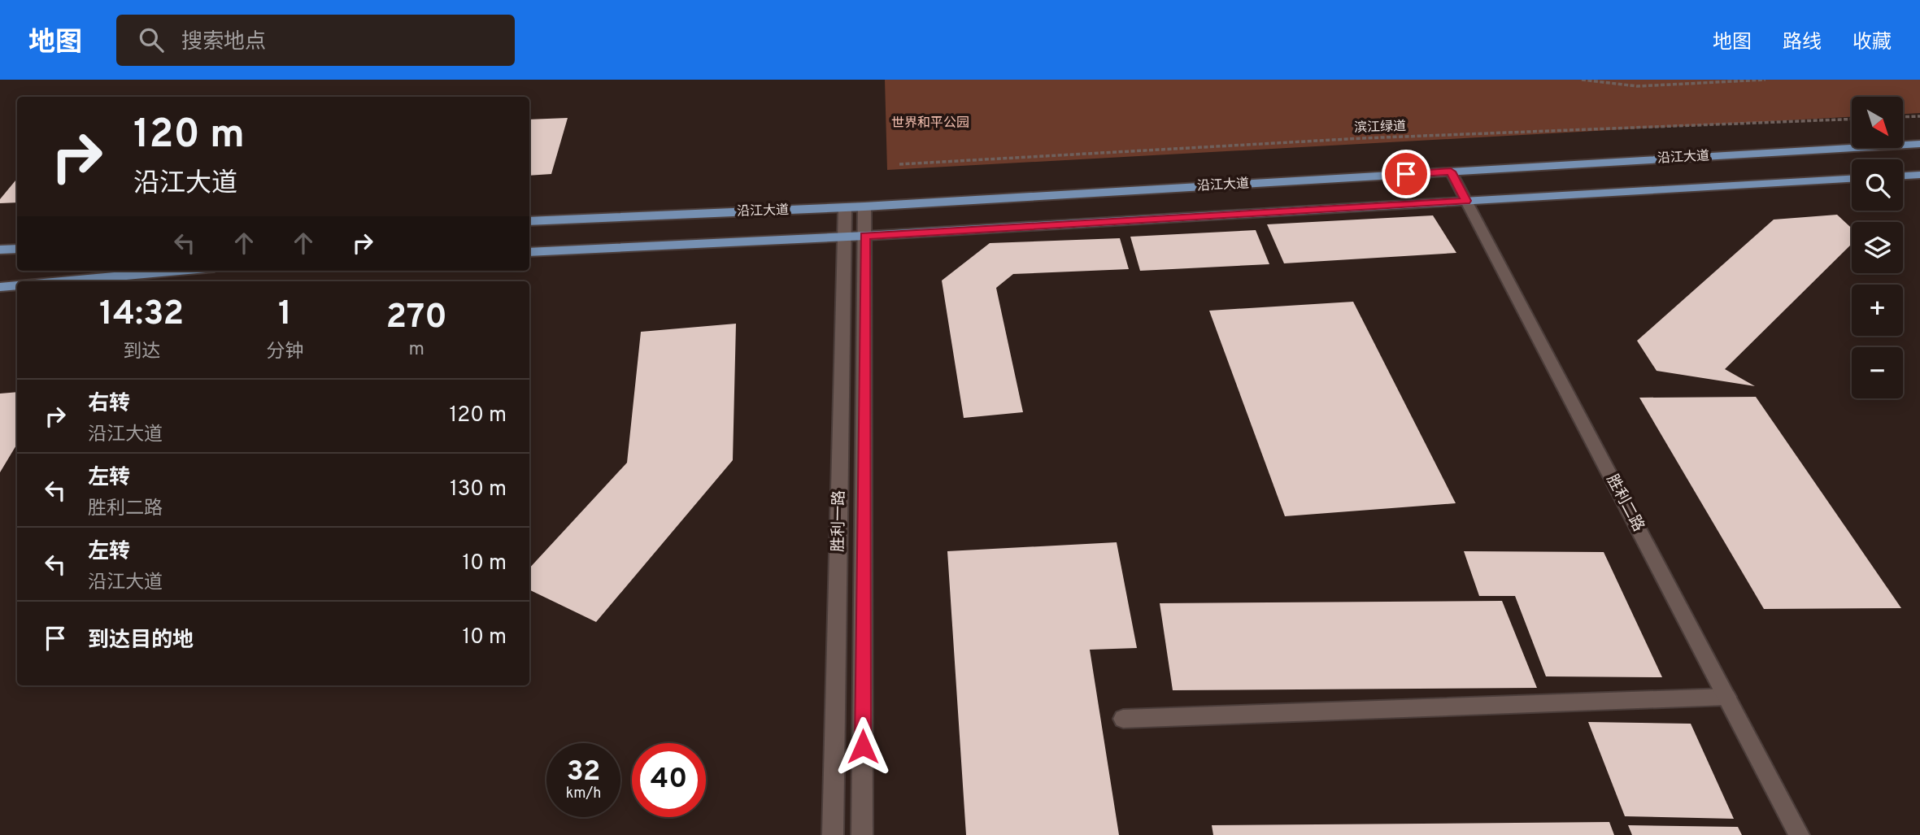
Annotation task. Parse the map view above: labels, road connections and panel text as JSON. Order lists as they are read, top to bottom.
{
  "streets": {
    "main road": ["沿江大道"],
    "street": ["胜利二路", "胜利一路"],
    "path": ["滨江绿道"]
  },
  "crossings": [
    ["沿江大道", "胜利二路"],
    ["沿江大道", "胜利一路"]
  ],
  "parks": ["世界和平公园"],
  "north": "bottom right",
  "page": {
    "header": "地图",
    "search": "搜索地点",
    "nav": ["地图", "路线", "收藏"],
    "map_buttons": ["+", "−"],
    "turn": ["120 m", "沿江大道"],
    "eta": [
      "14:32",
      "到达",
      "1",
      "分钟",
      "270",
      "m"
    ],
    "list": [
      {
        "name": "右转",
        "note": "沿江大道",
        "value": "120 m"
      },
      {
        "name": "左转",
        "note": "胜利二路",
        "value": "130 m"
      },
      {
        "name": "左转",
        "note": "沿江大道",
        "value": "10 m"
      },
      {
        "name": "到达目的地",
        "value": "10 m"
      }
    ],
    "speed": "32 km/h",
    "limit": "40"
  }
}
